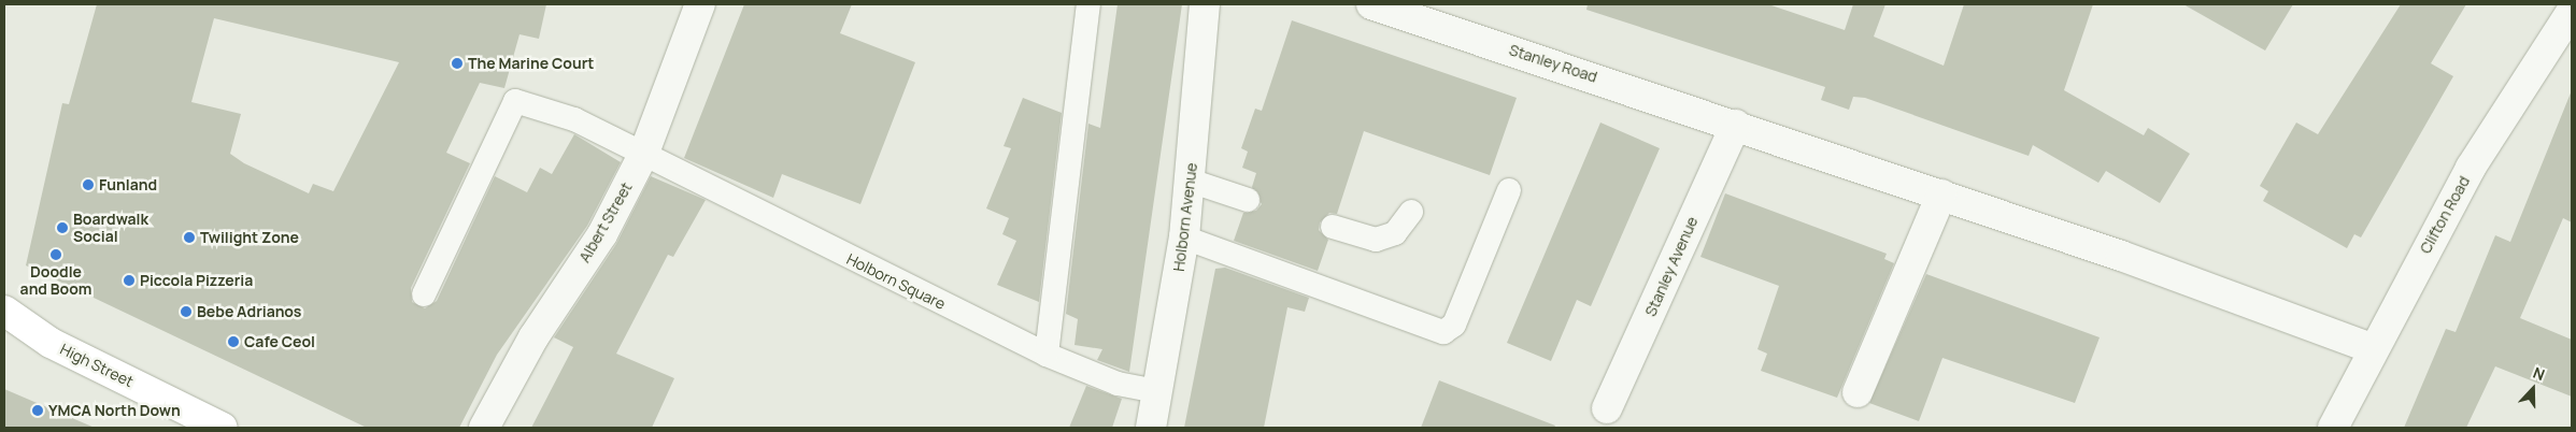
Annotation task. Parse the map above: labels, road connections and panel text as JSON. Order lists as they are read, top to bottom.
{
  "streets": {
    "main road": ["High Street"],
    "street": [
      "Stanley Road",
      "Clifton Road",
      "Holborn Avenue",
      "Albert Street",
      "Stanley Avenue"
    ],
    "lane": ["Holborn Square"]
  },
  "crossings": [
    ["Stanley Road", "Clifton Road"],
    ["Stanley Road", "Stanley Avenue"],
    ["Holborn Avenue", "Holborn Square"],
    ["Albert Street", "Holborn Square"]
  ],
  "places": [
    "The Marine Court",
    "Funland",
    "Boardwalk Social",
    "Twilight Zone",
    "Doodle and Boom",
    "Piccola Pizzeria",
    "Bebe Adrianos",
    "Cafe Ceol",
    "YMCA North Down"
  ],
  "north": "top"
}
